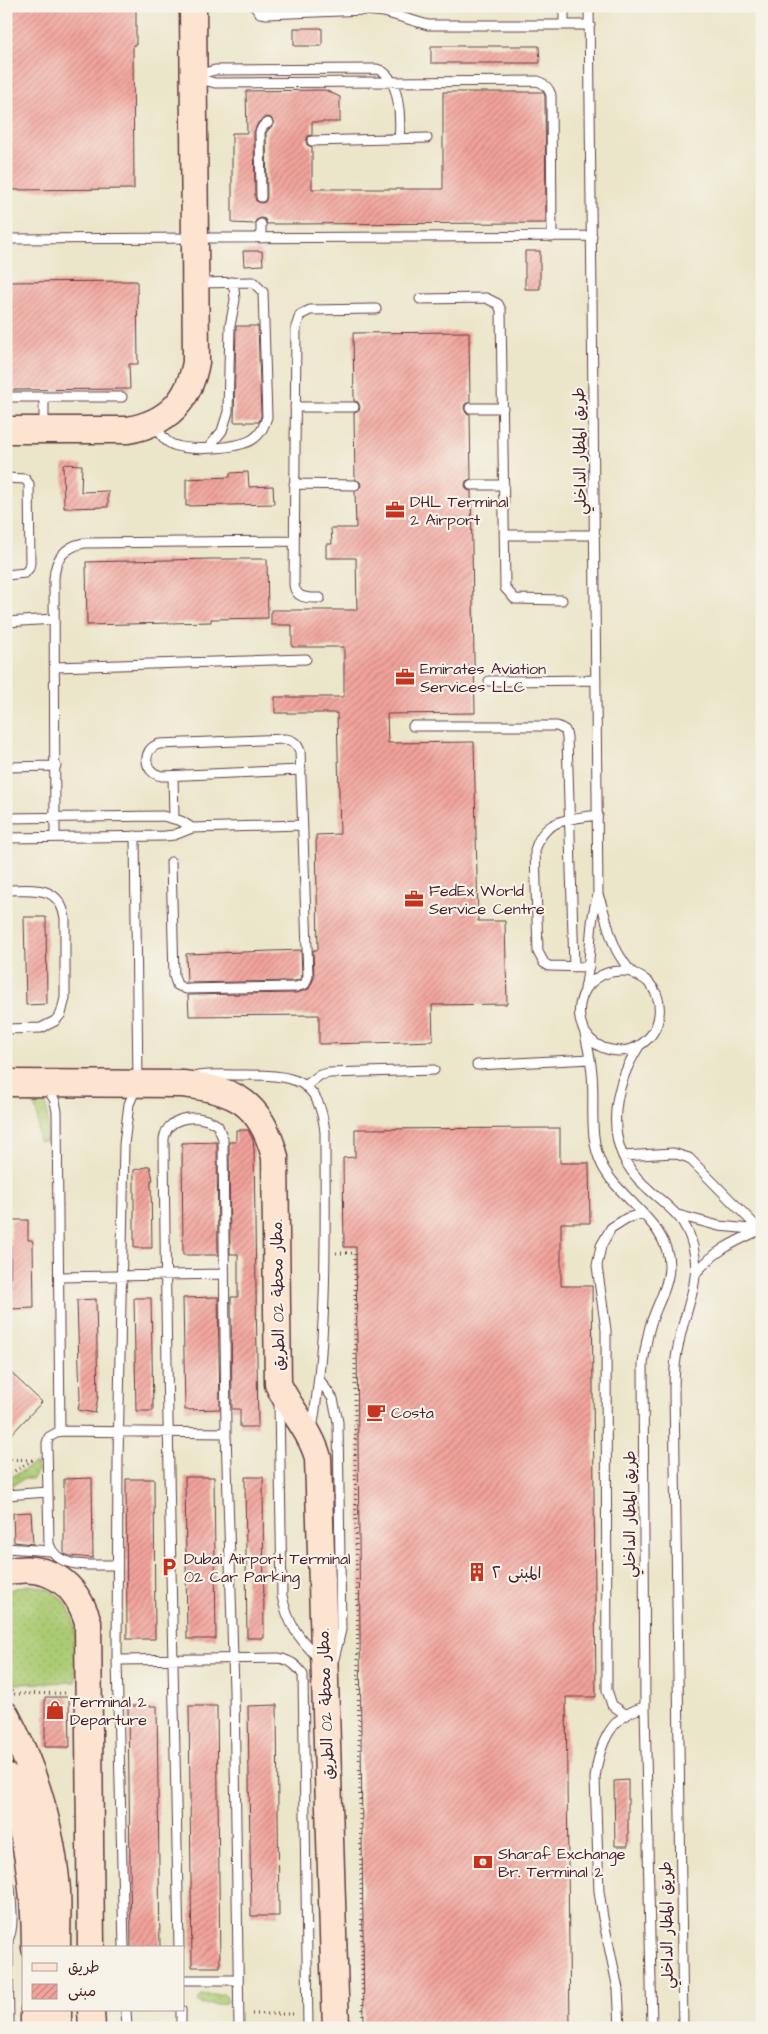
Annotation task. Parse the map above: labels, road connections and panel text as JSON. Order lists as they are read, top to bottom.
{
  "streets": {
    "street": ["مطار محطة 02 الطريق."],
    "lane": ["طريق المطار الداخلي"]
  },
  "places": {
    "office": ["DHL Terminal 2 Airport", "Emirates Aviation Services LLC", "FedEx World Service Centre"],
    "cafe": ["Costa"],
    "parking": ["Dubai Airport Terminal 02 Car Parking"],
    "building": ["المبنى ٢"],
    "shop": ["Terminal 2 Departure"],
    "bank": ["Sharaf Exchange Br. Terminal 2"]
  },
  "legend": ["طريق", "مبنى"]
}
